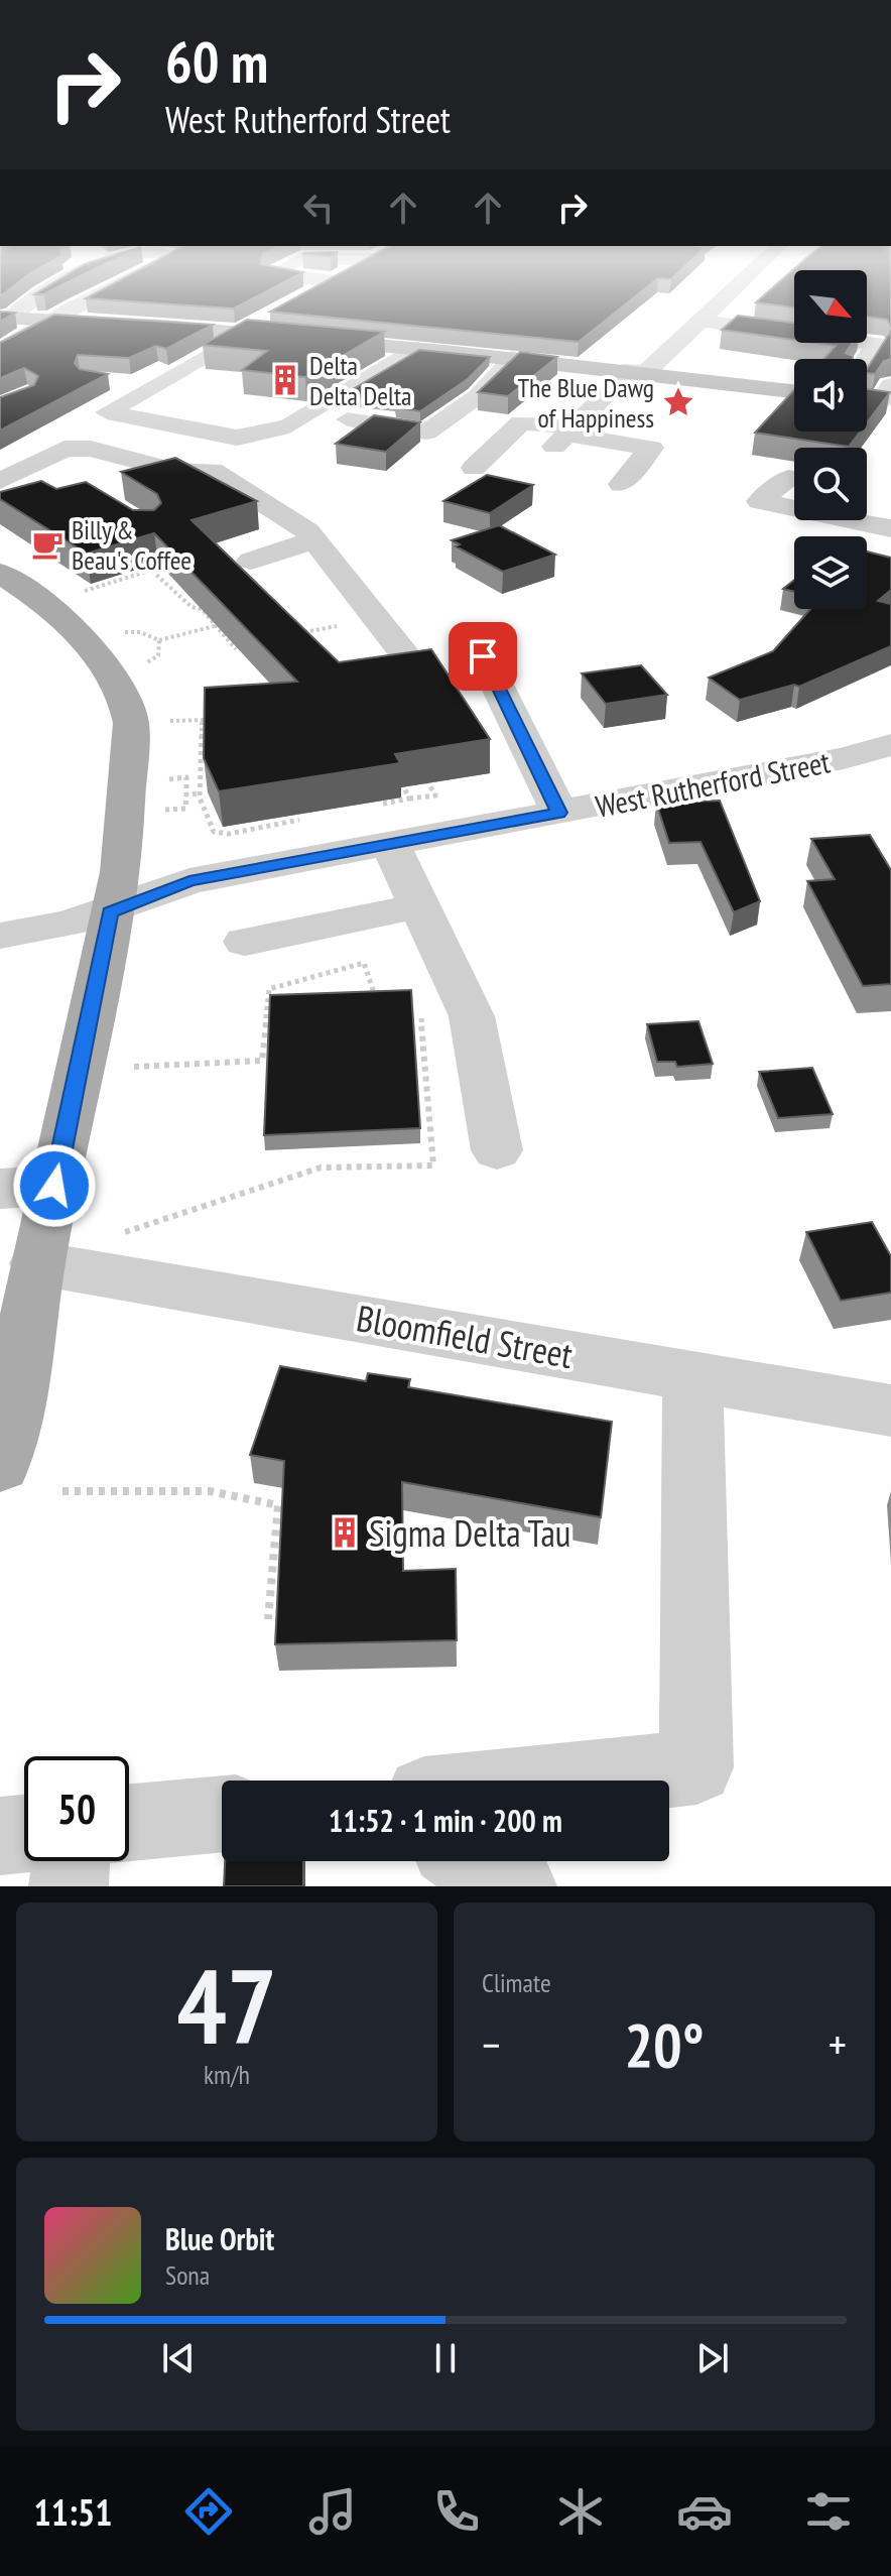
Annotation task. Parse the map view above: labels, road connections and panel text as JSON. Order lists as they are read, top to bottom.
{
  "streets": {
    "street": ["West Rutherford Street", "Bloomfield Street"]
  },
  "places": {
    "building": ["Delta Delta Delta", "Sigma Delta Tau"],
    "place": ["The Blue Dawg of Happiness"],
    "cafe": ["Billy & Beau's Coffee"]
  },
  "north": "bottom right",
  "page": {
    "turn": ["60 m", "West Rutherford Street"],
    "limit": "50",
    "trip": "11:52 · 1 min · 200 m",
    "tile": [
      ["47", "km/h"],
      "Climate"
    ],
    "heat": ["−", "20°", "+"],
    "song": ["Blue Orbit", "Sona"],
    "tabs": "11:51"
  }
}
